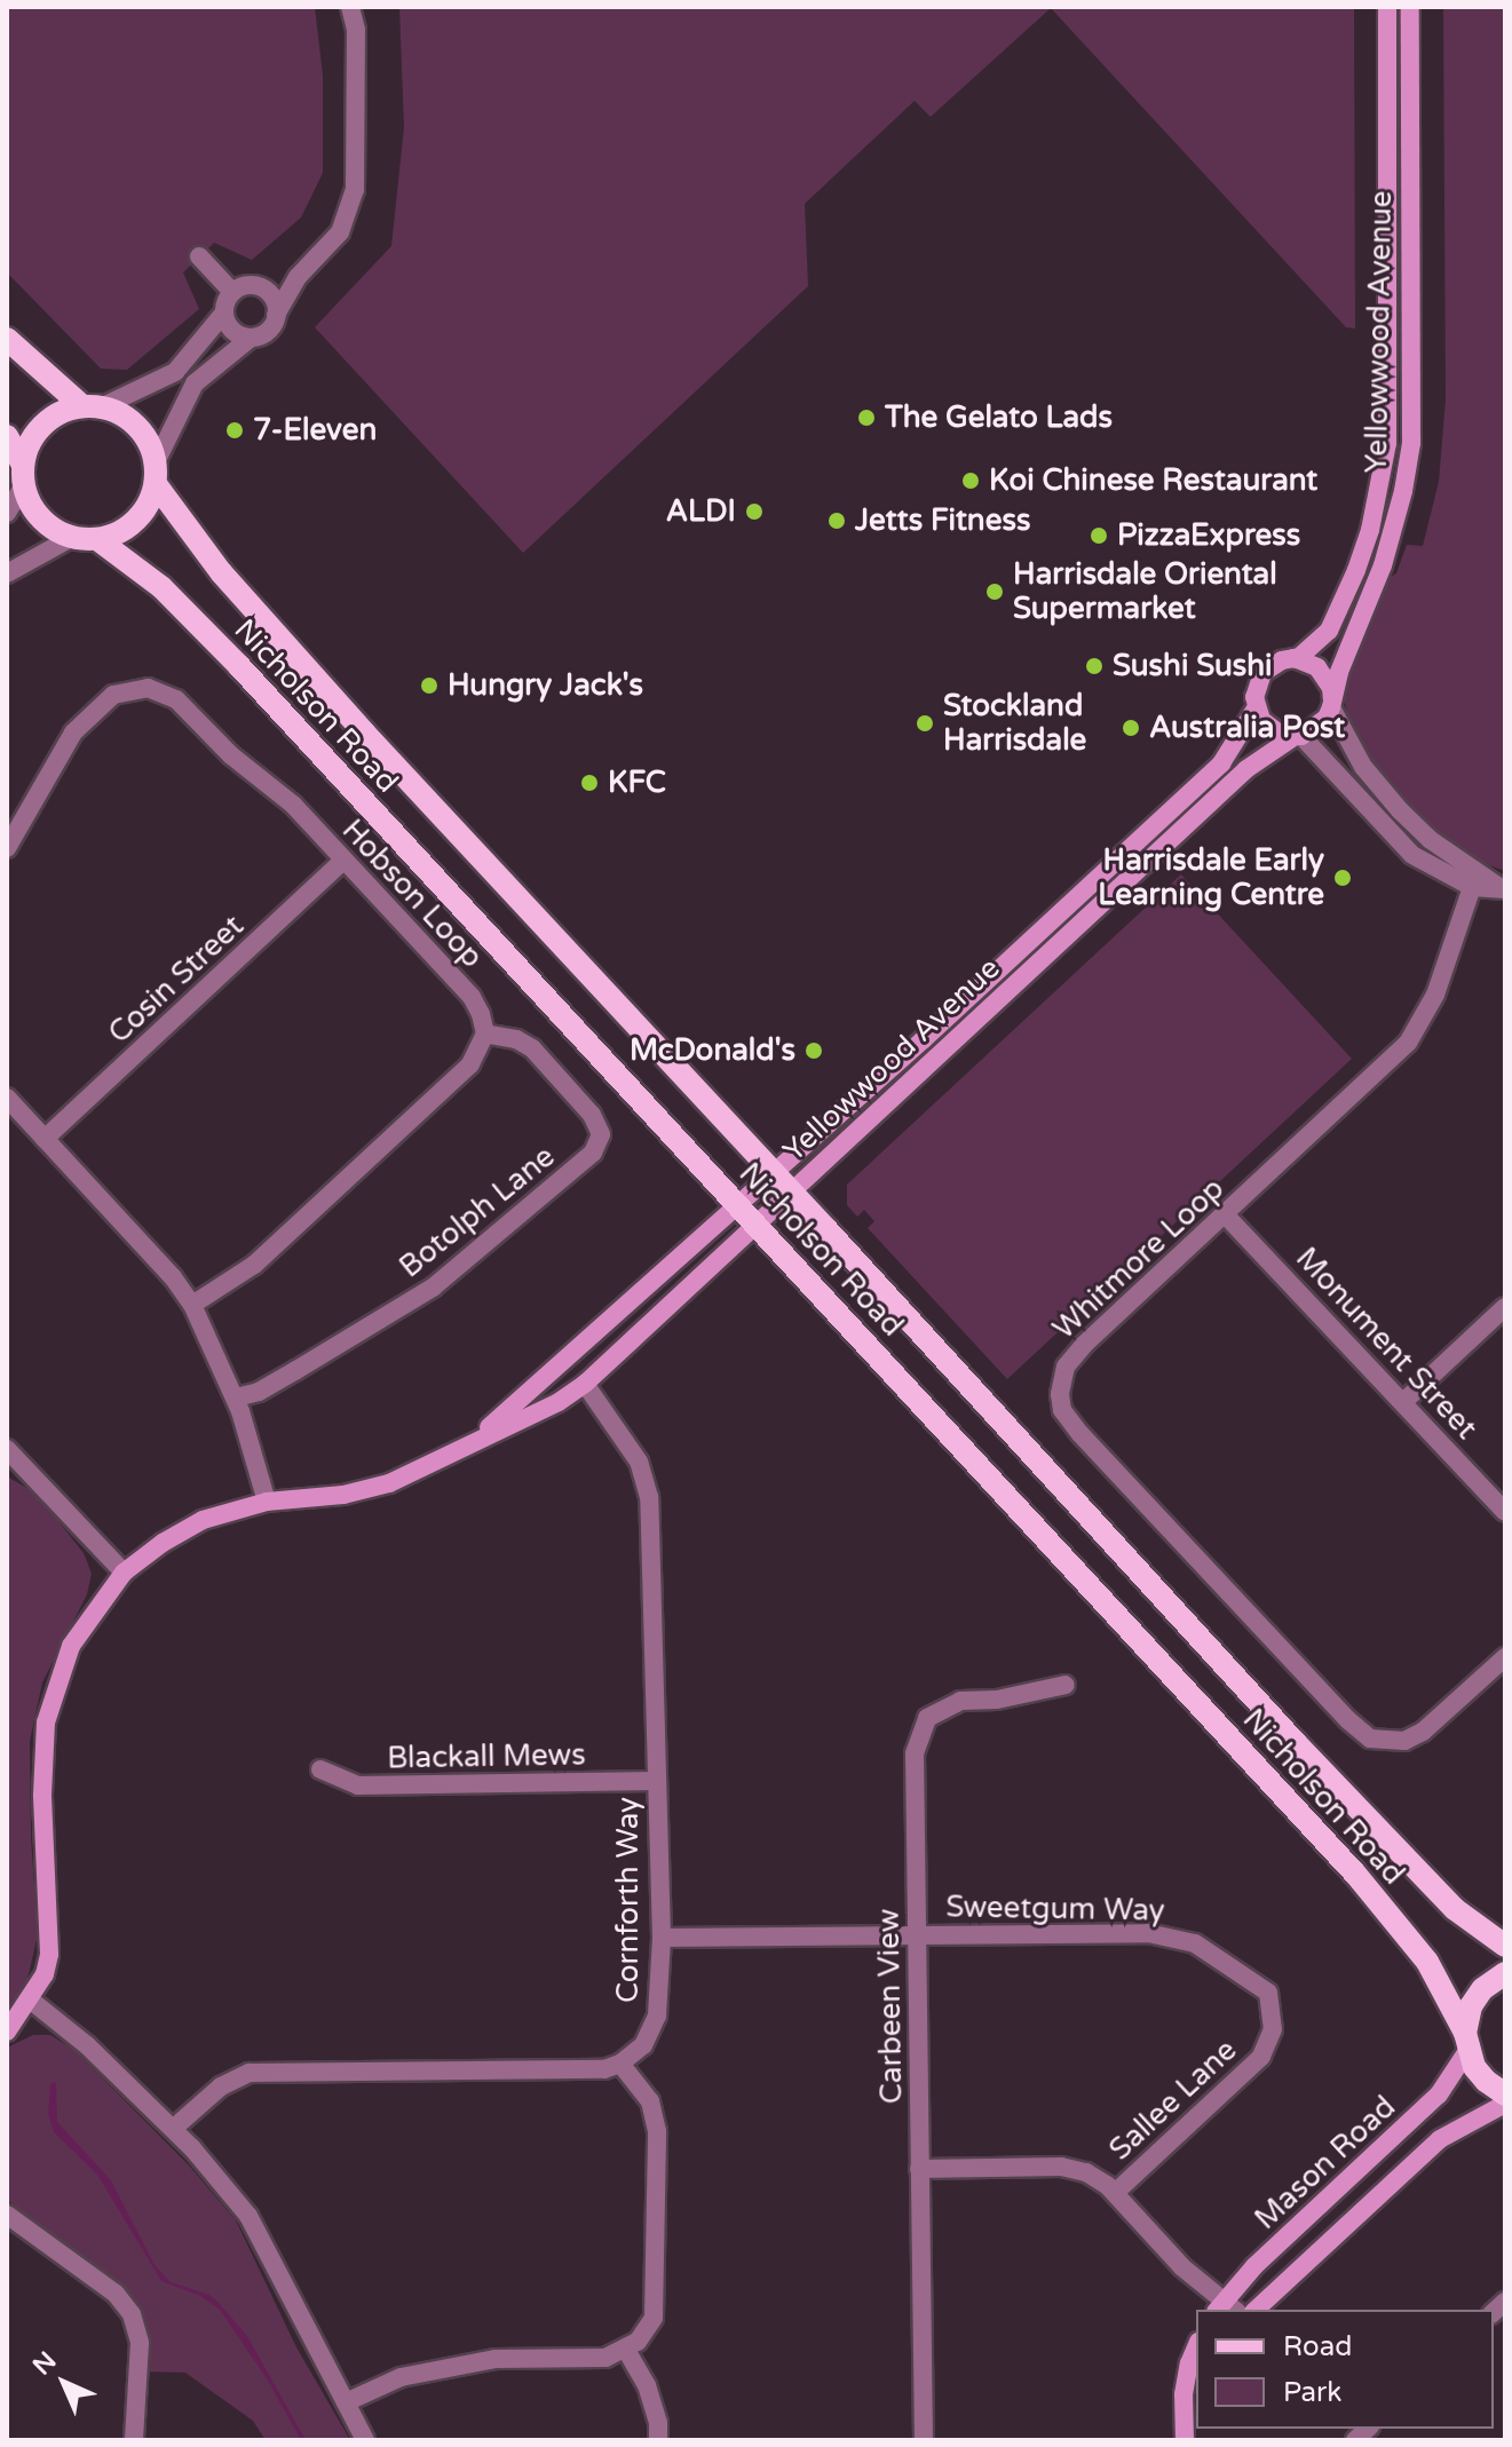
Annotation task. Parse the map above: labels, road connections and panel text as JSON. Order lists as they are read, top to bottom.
{
  "streets": {
    "main road": ["Nicholson Road"],
    "street": [
      "Yellowwood Avenue",
      "Hobson Loop",
      "Cosin Street",
      "Botolph Lane",
      "Whitmore Loop",
      "Monument Street",
      "Blackall Mews",
      "Cornforth Way",
      "Sweetgum Way",
      "Carbeen View",
      "Sallee Lane",
      "Mason Road"
    ]
  },
  "crossings": [
    ["Yellowwood Avenue", "Nicholson Road"],
    ["Yellowwood Avenue", "Cornforth Way"],
    ["Nicholson Road", "Mason Road"],
    ["Hobson Loop", "Cosin Street"],
    ["Hobson Loop", "Botolph Lane"],
    ["Whitmore Loop", "Monument Street"],
    ["Blackall Mews", "Cornforth Way"],
    ["Cornforth Way", "Sweetgum Way"],
    ["Sweetgum Way", "Carbeen View"],
    ["Sweetgum Way", "Sallee Lane"]
  ],
  "places": [
    "The Gelato Lads",
    "7-Eleven",
    "Koi Chinese Restaurant",
    "ALDI",
    "Jetts Fitness",
    "PizzaExpress",
    "Harrisdale Oriental Supermarket",
    "Sushi Sushi",
    "Hungry Jack's",
    "Stockland Harrisdale",
    "Australia Post",
    "KFC",
    "Harrisdale Early Learning Centre",
    "McDonald's"
  ],
  "legend": ["Road", "Park"],
  "north": "top left"
}
